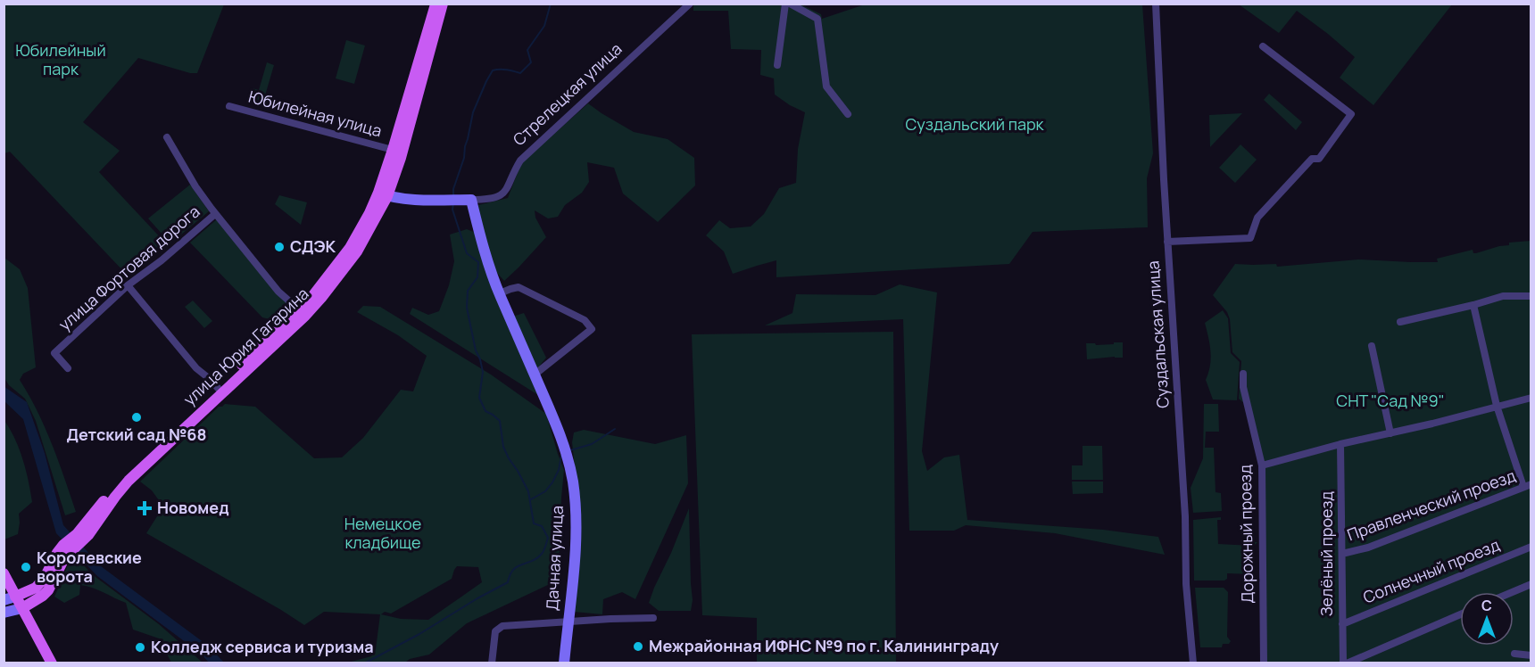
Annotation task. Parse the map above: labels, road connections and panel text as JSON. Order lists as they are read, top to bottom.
{
  "streets": {
    "main road": ["улица Юрия Гагарина"],
    "street": [
      "Стрелецкая улица",
      "Юбилейная улица",
      "улица Фортовая дорога",
      "Суздальская улица",
      "Правленческий проезд",
      "Дорожный проезд",
      "Зелёный проезд",
      "Дачная улица",
      "Солнечный проезд"
    ]
  },
  "crossings": [
    ["Стрелецкая улица", "улица Юрия Гагарина"],
    ["Юбилейная улица", "улица Юрия Гагарина"],
    ["Правленческий проезд", "Зелёный проезд"],
    ["Зелёный проезд", "Солнечный проезд"]
  ],
  "parks": [
    "Юбилейный парк",
    "Суздальский парк",
    "СНТ \"Сад №9\"",
    "Немецкое кладбище"
  ],
  "places": {
    "other": [
      "СДЭК",
      "Детский сад №68",
      "Королевские ворота",
      "Межрайонная ИФНС №9 по г. Калининграду",
      "Колледж сервиса и туризма"
    ],
    "health": ["Новомед"]
  },
  "north": "top"
}
